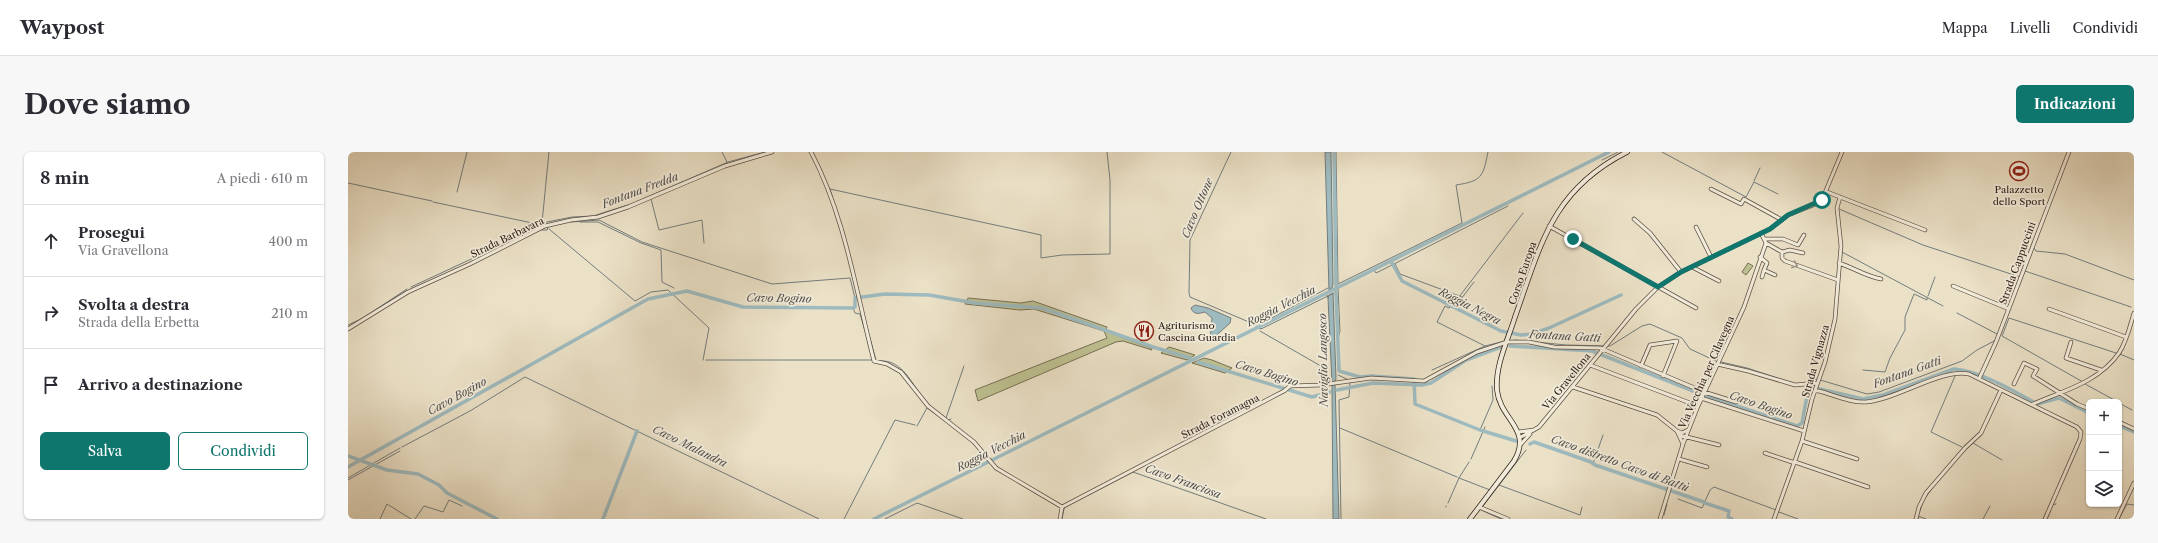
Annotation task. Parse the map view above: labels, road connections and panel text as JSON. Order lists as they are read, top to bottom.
{
  "streets": {
    "main road": ["Corso Europa", "Via Gravellona"],
    "street": [
      "Strada Barbavara",
      "Strada Cappuccini",
      "Strada Vignazza",
      "Via Vecchia per Cilavegna",
      "Strada Foramagna"
    ]
  },
  "crossings": [
    ["Corso Europa", "Strada Foramagna"]
  ],
  "water": [
    "Fontana Fredda",
    "Cavo Ottone",
    "Cavo Bogino",
    "Roggia Vecchia",
    "Roggia Negra",
    "Fontana Gatti",
    "Naviglio Langosco",
    "Cavo Malandra",
    "Cavo distretto Cavo di Battù",
    "Cavo Franciosa"
  ],
  "places": {
    "sports": ["Palazzetto dello Sport"],
    "restaurant": ["Agriturismo Cascina Guardia"]
  },
  "page": {
    "header": "Waypost",
    "nav": ["Mappa", "Livelli", "Condividi"],
    "buttons": [
      "Indicazioni",
      ["Salva", "Condividi"]
    ],
    "title": "Dove siamo",
    "heading": ["8 min", "A piedi · 610 m"],
    "list": [
      ["Prosegui", "Via Gravellona", "400 m"],
      ["Svolta a destra", "Strada della Erbetta", "210 m"],
      "Arrivo a destinazione"
    ],
    "map_buttons": ["+", "−"]
  }
}
